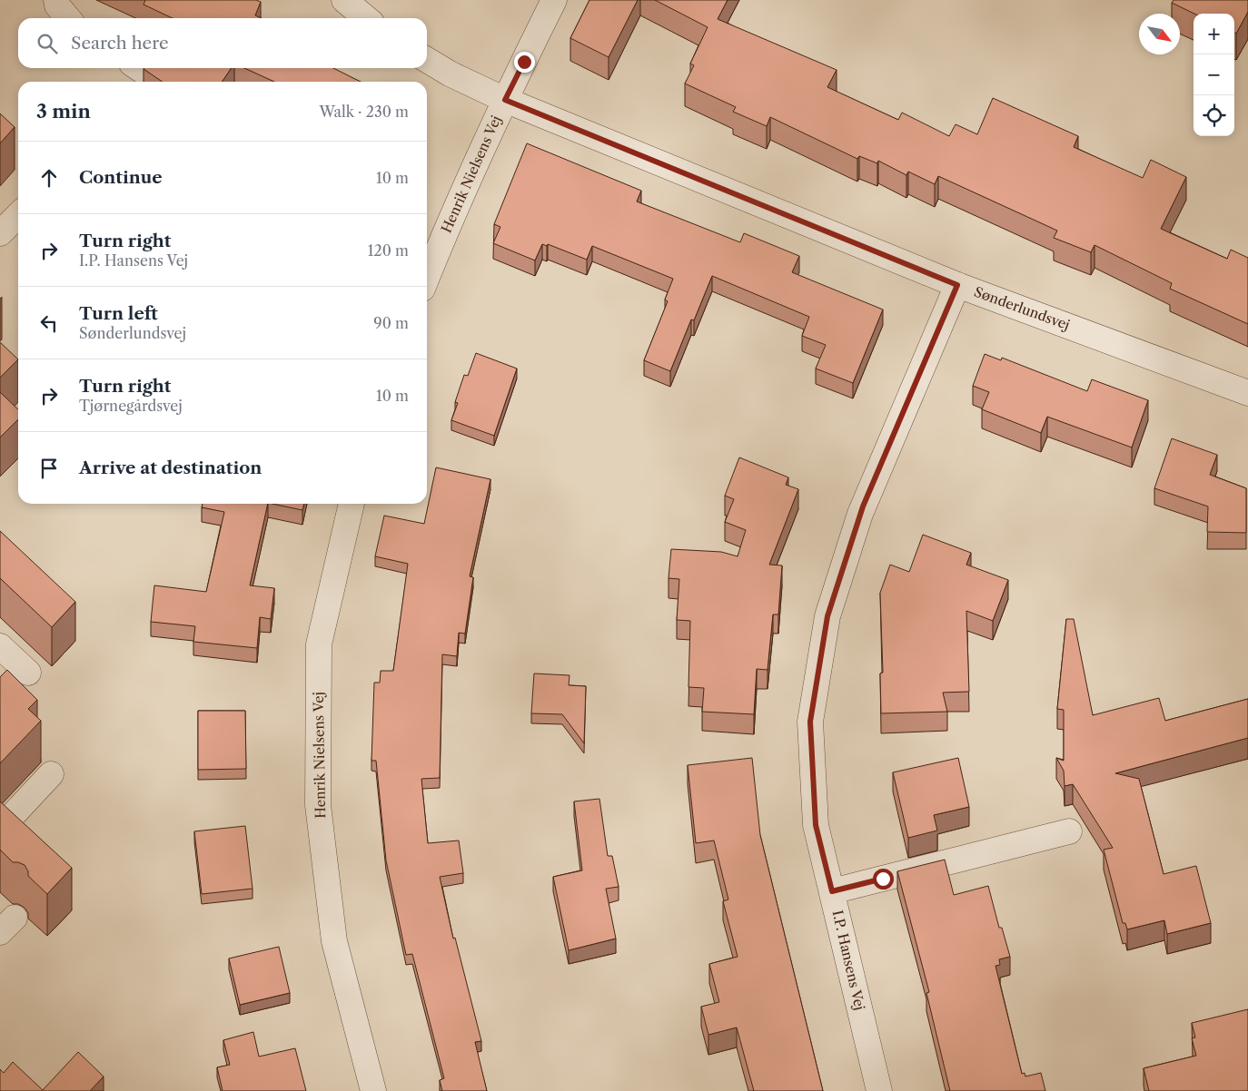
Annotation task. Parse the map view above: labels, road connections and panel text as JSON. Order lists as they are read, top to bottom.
{
  "streets": {
    "street": ["Henrik Nielsens Vej", "Sønderlundsvej", "I.P. Hansens Vej"]
  },
  "crossings": [
    ["Henrik Nielsens Vej", "Sønderlundsvej"],
    ["Sønderlundsvej", "I.P. Hansens Vej"]
  ],
  "north": "bottom right",
  "page": {
    "map_buttons": ["+", "−"],
    "search": "Search here",
    "heading": ["3 min", "Walk · 230 m"],
    "list": [
      ["Continue", "10 m"],
      ["Turn right", "I.P. Hansens Vej", "120 m"],
      ["Turn left", "Sønderlundsvej", "90 m"],
      ["Turn right", "Tjørnegårdsvej", "10 m"],
      "Arrive at destination"
    ]
  }
}
